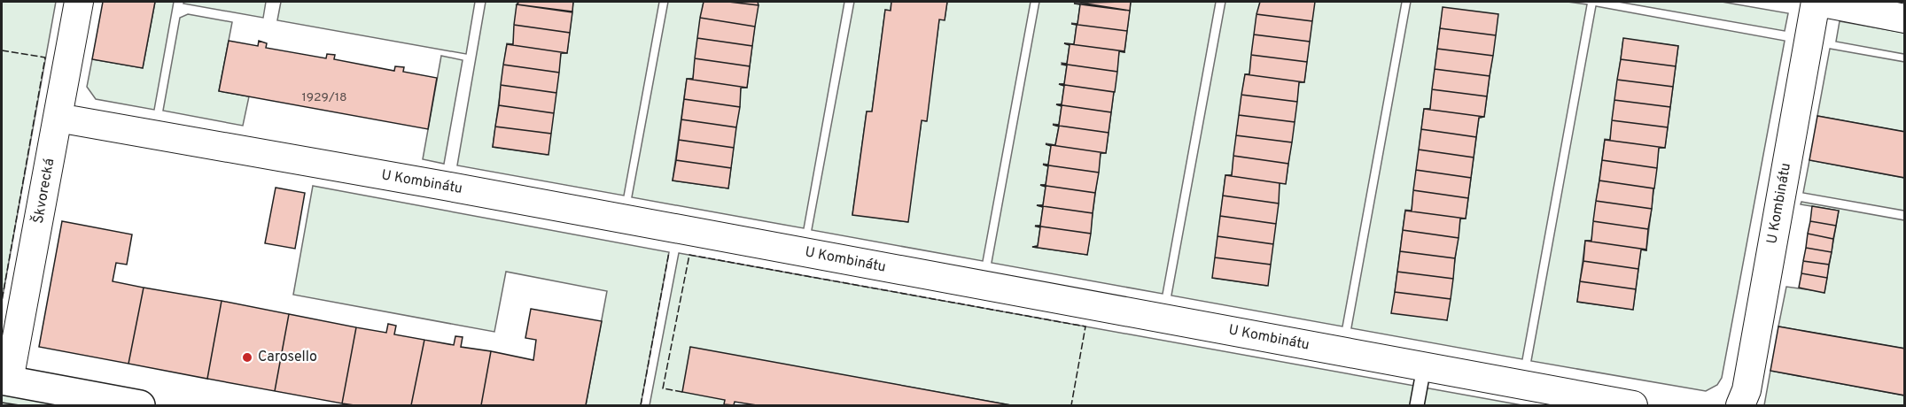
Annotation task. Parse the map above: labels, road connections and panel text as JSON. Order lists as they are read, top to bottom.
{
  "streets": {
    "street": ["U Kombinátu", "Škvorecká"]
  },
  "crossings": [
    ["U Kombinátu", "Škvorecká"]
  ],
  "places": ["Carosello"],
  "house_numbers": ["1929/18"]
}
